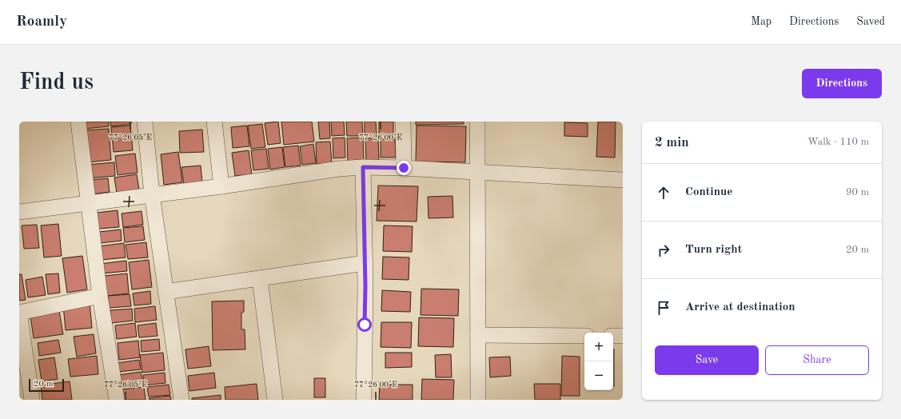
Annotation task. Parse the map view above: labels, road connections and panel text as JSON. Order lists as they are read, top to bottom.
{
  "scale_bar": "20 m",
  "page": {
    "header": "Roamly",
    "nav": ["Map", "Directions", "Saved"],
    "buttons": [
      "Directions",
      ["Save", "Share"]
    ],
    "title": "Find us",
    "heading": ["2 min", "Walk · 110 m"],
    "list": [
      ["Continue", "90 m"],
      ["Turn right", "20 m"],
      "Arrive at destination"
    ],
    "map_buttons": ["+", "−"],
    "scale": "20 m"
  },
  "coordinates": ["77°26'05\"E", "77°26'00\"E"]
}
